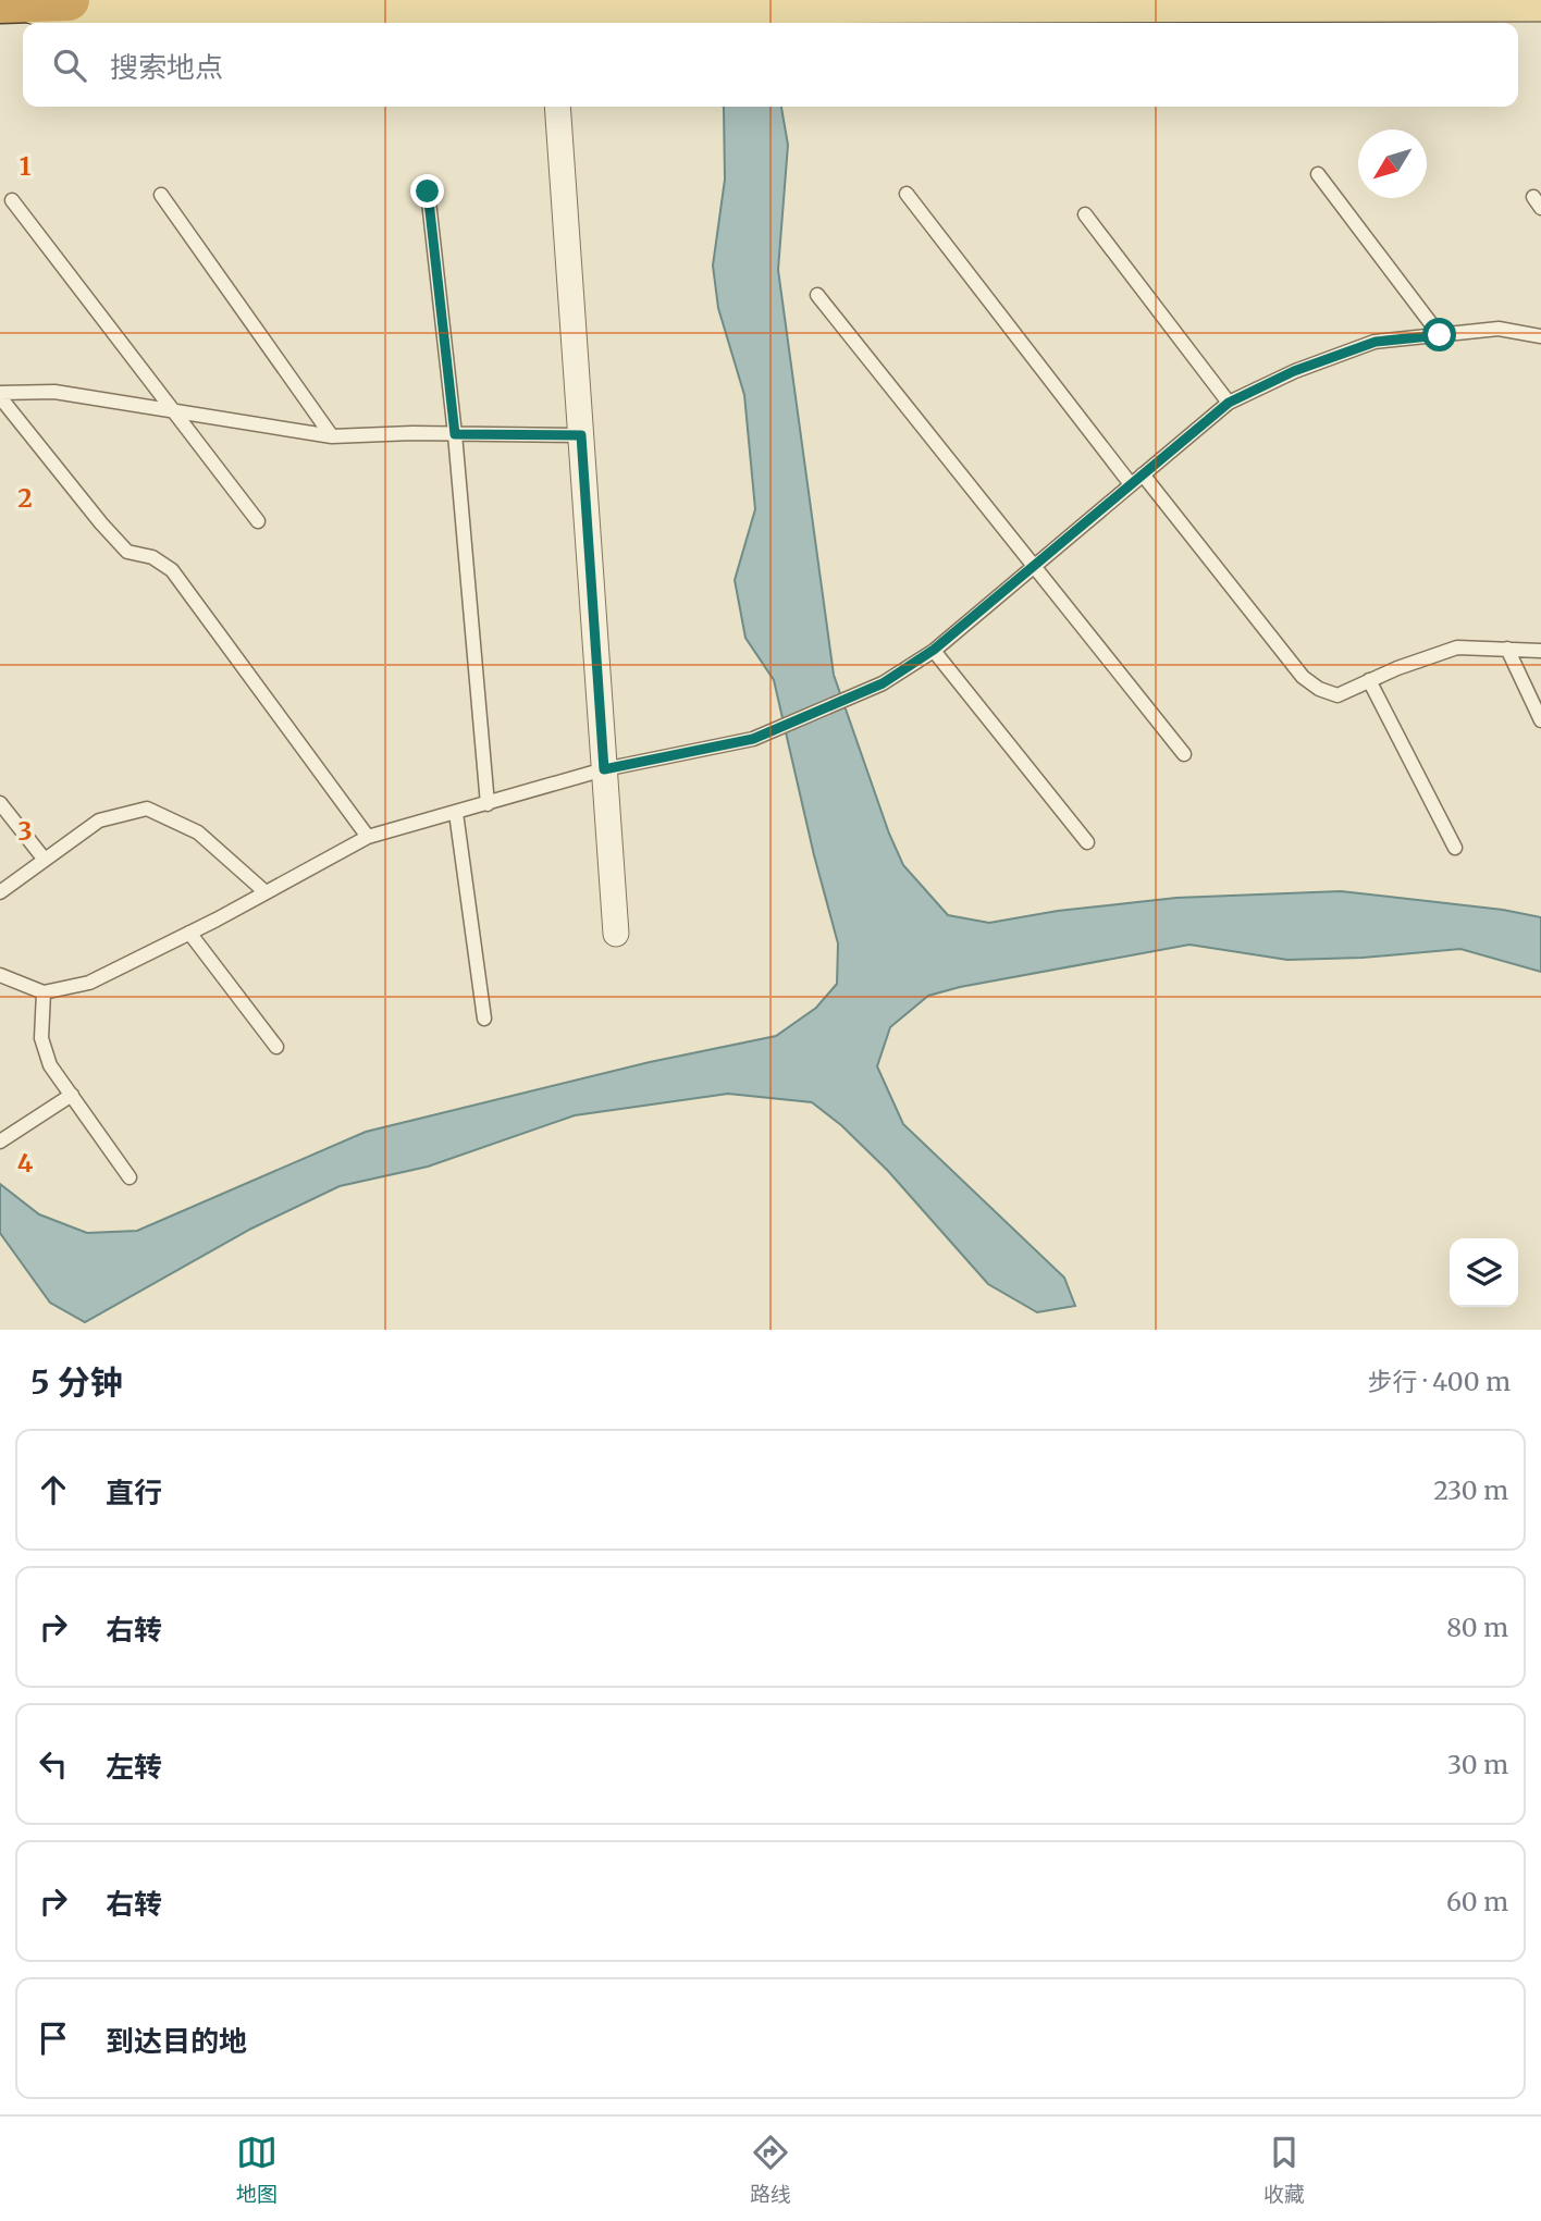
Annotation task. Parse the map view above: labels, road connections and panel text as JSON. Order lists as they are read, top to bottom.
{
  "north": "bottom left",
  "page": {
    "search": "搜索地点",
    "heading": ["5 分钟", "步行 · 400 m"],
    "list": [
      ["直行", "230 m"],
      ["右转", "80 m"],
      ["左转", "30 m"],
      ["右转", "60 m"],
      "到达目的地"
    ],
    "nav": ["地图", "路线", "收藏"]
  },
  "grid": {
    "rows": [
      "1",
      "2",
      "3",
      "4"
    ]
  }
}
